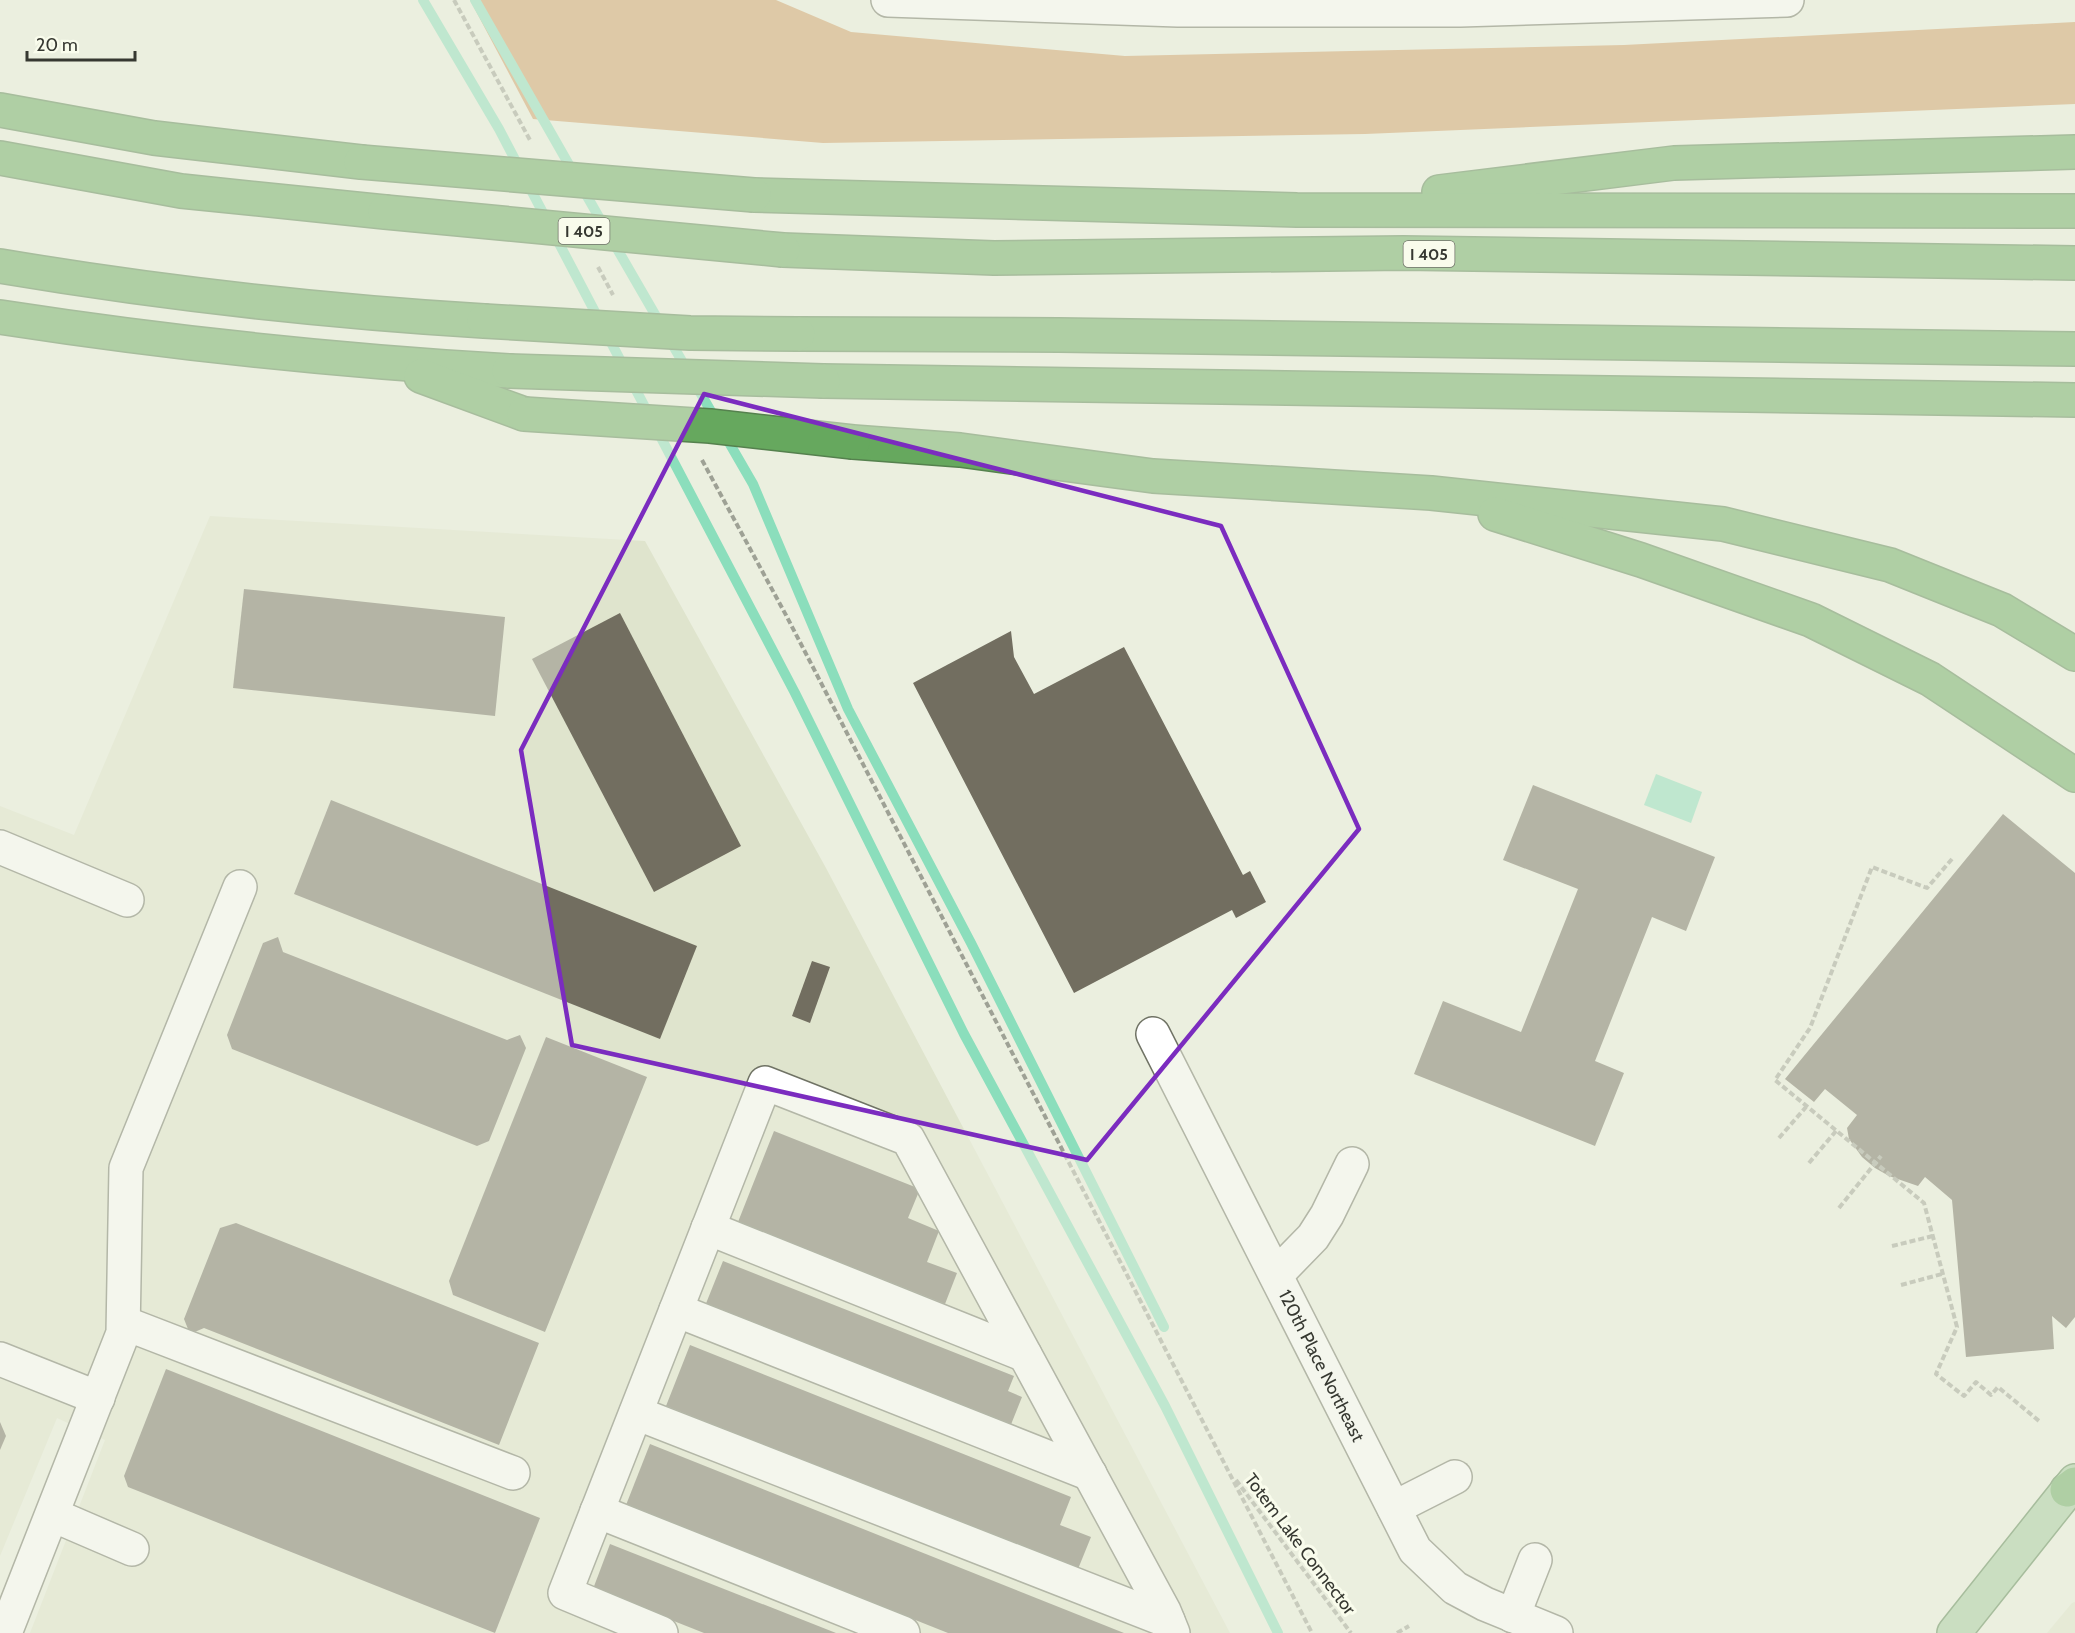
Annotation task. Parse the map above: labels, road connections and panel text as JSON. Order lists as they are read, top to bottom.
{
  "streets": {
    "highway": ["I 405"],
    "street": ["120th Place Northeast"],
    "path": ["Totem Lake Connector"]
  },
  "scale_bar": "20 m"
}
